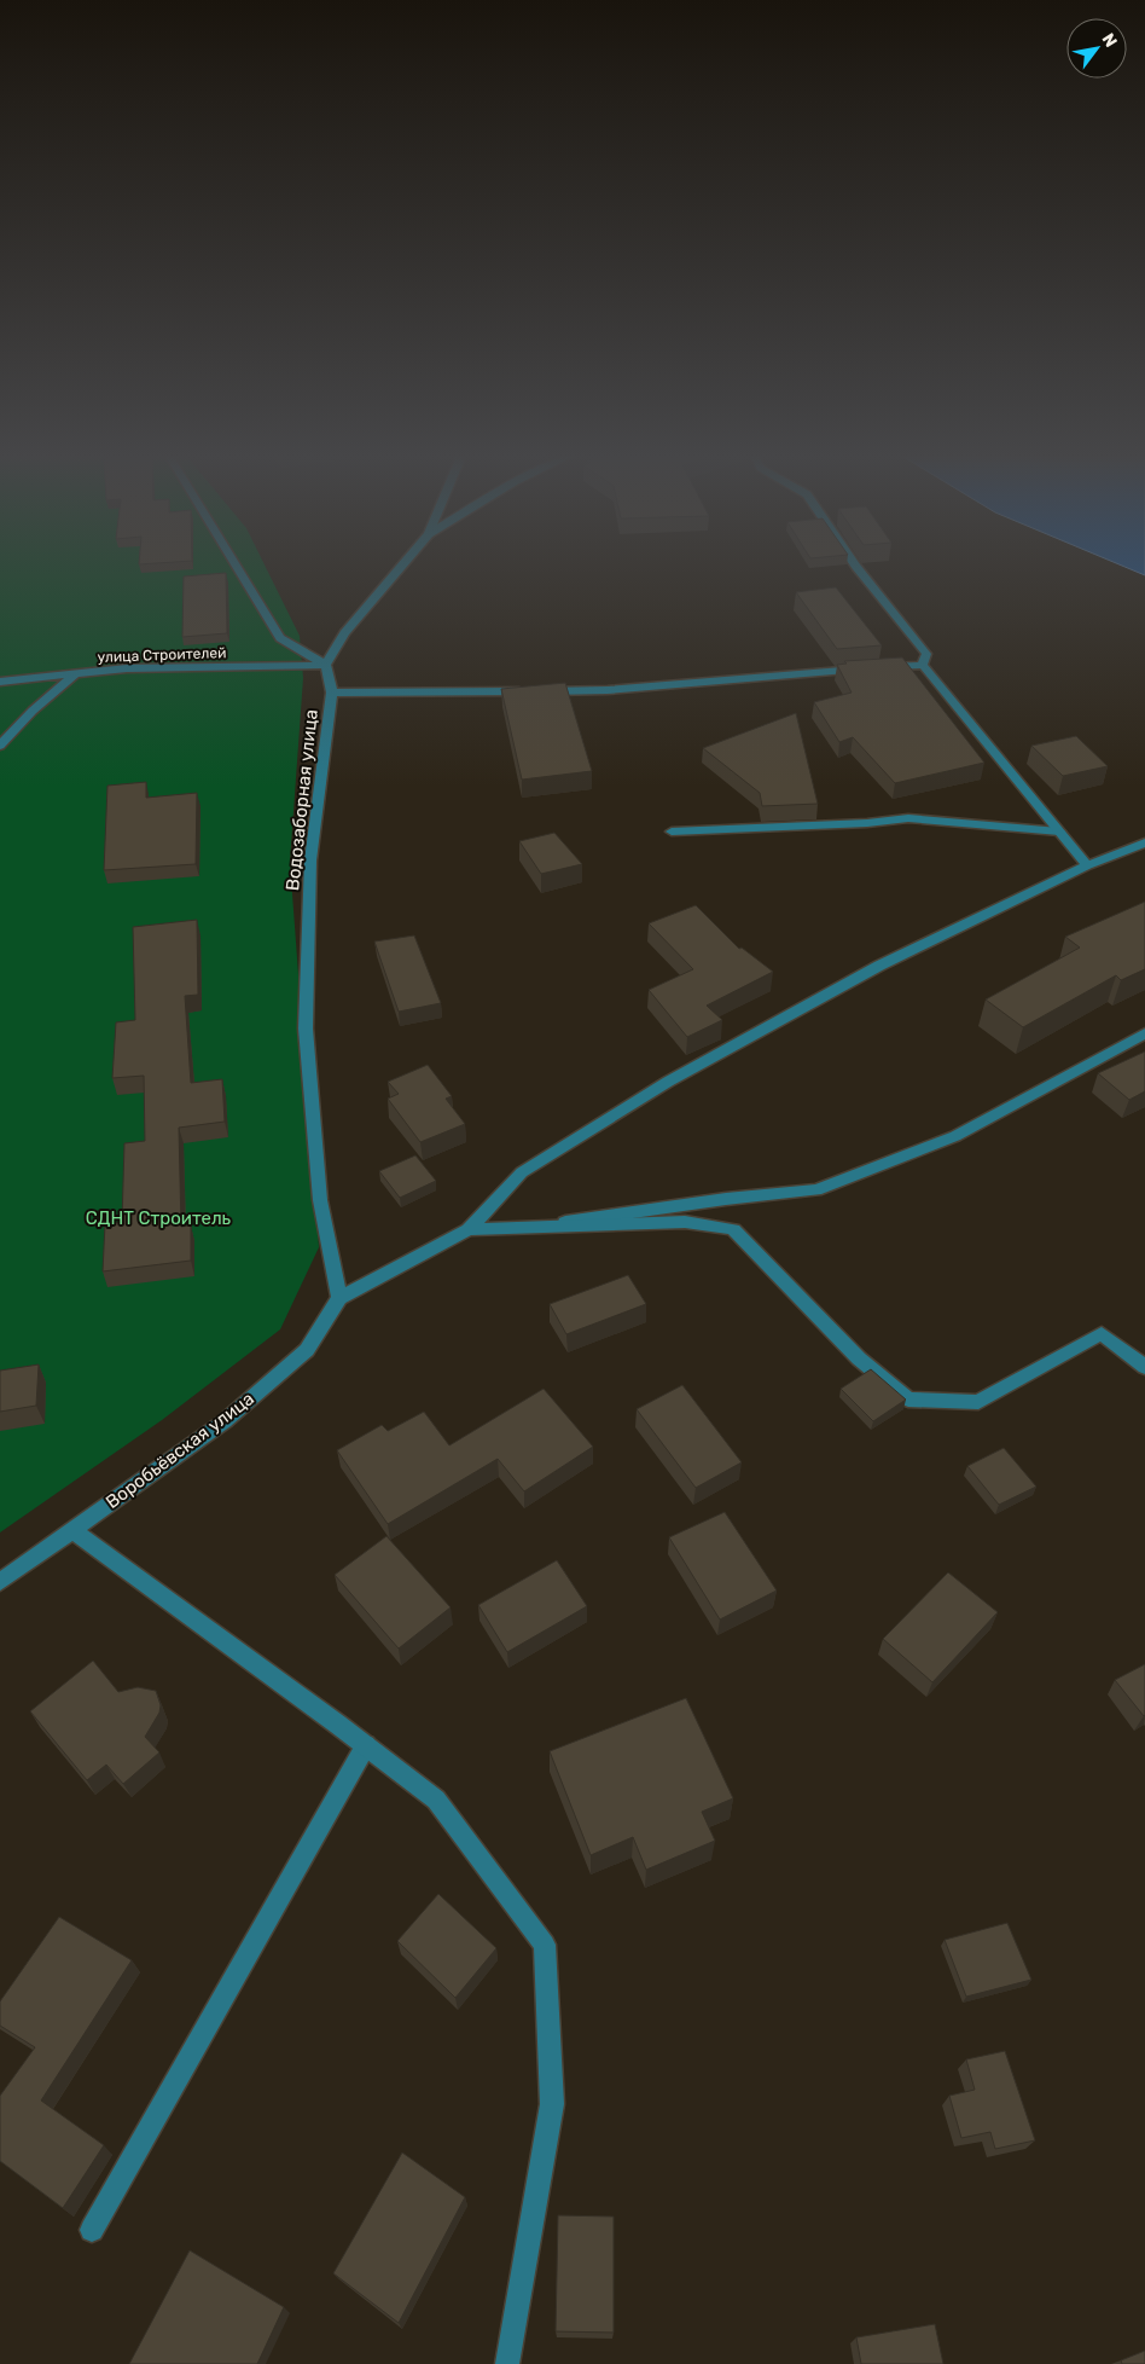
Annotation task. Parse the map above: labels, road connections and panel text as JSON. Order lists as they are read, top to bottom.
{
  "streets": {
    "street": ["улица Строителей", "Водозаборная улица", "Воробьёвская улица"]
  },
  "crossings": [
    ["улица Строителей", "Водозаборная улица"],
    ["Водозаборная улица", "Воробьёвская улица"]
  ],
  "parks": ["СДНТ Строитель"],
  "north": "top right"
}
